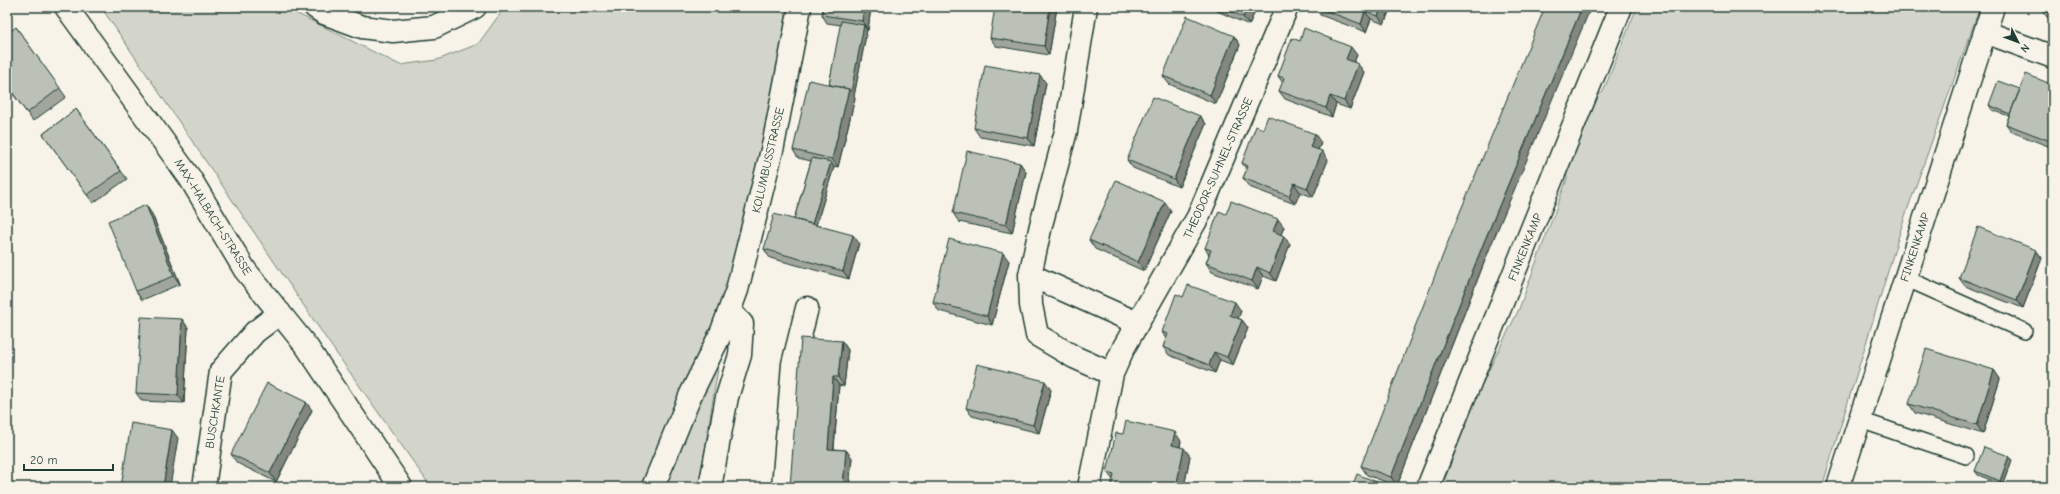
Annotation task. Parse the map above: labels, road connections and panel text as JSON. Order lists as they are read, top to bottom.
{
  "streets": {
    "street": [
      "KOLUMBUSSTRASSE",
      "THEODOR-SUHNEL-STRASSE",
      "MAX-HALBACH-STRASSE",
      "FINKENKAMP",
      "BUSCHKANTE"
    ]
  },
  "crossings": [
    ["MAX-HALBACH-STRASSE", "BUSCHKANTE"]
  ],
  "scale_bar": "20 m",
  "north": "bottom right"
}
